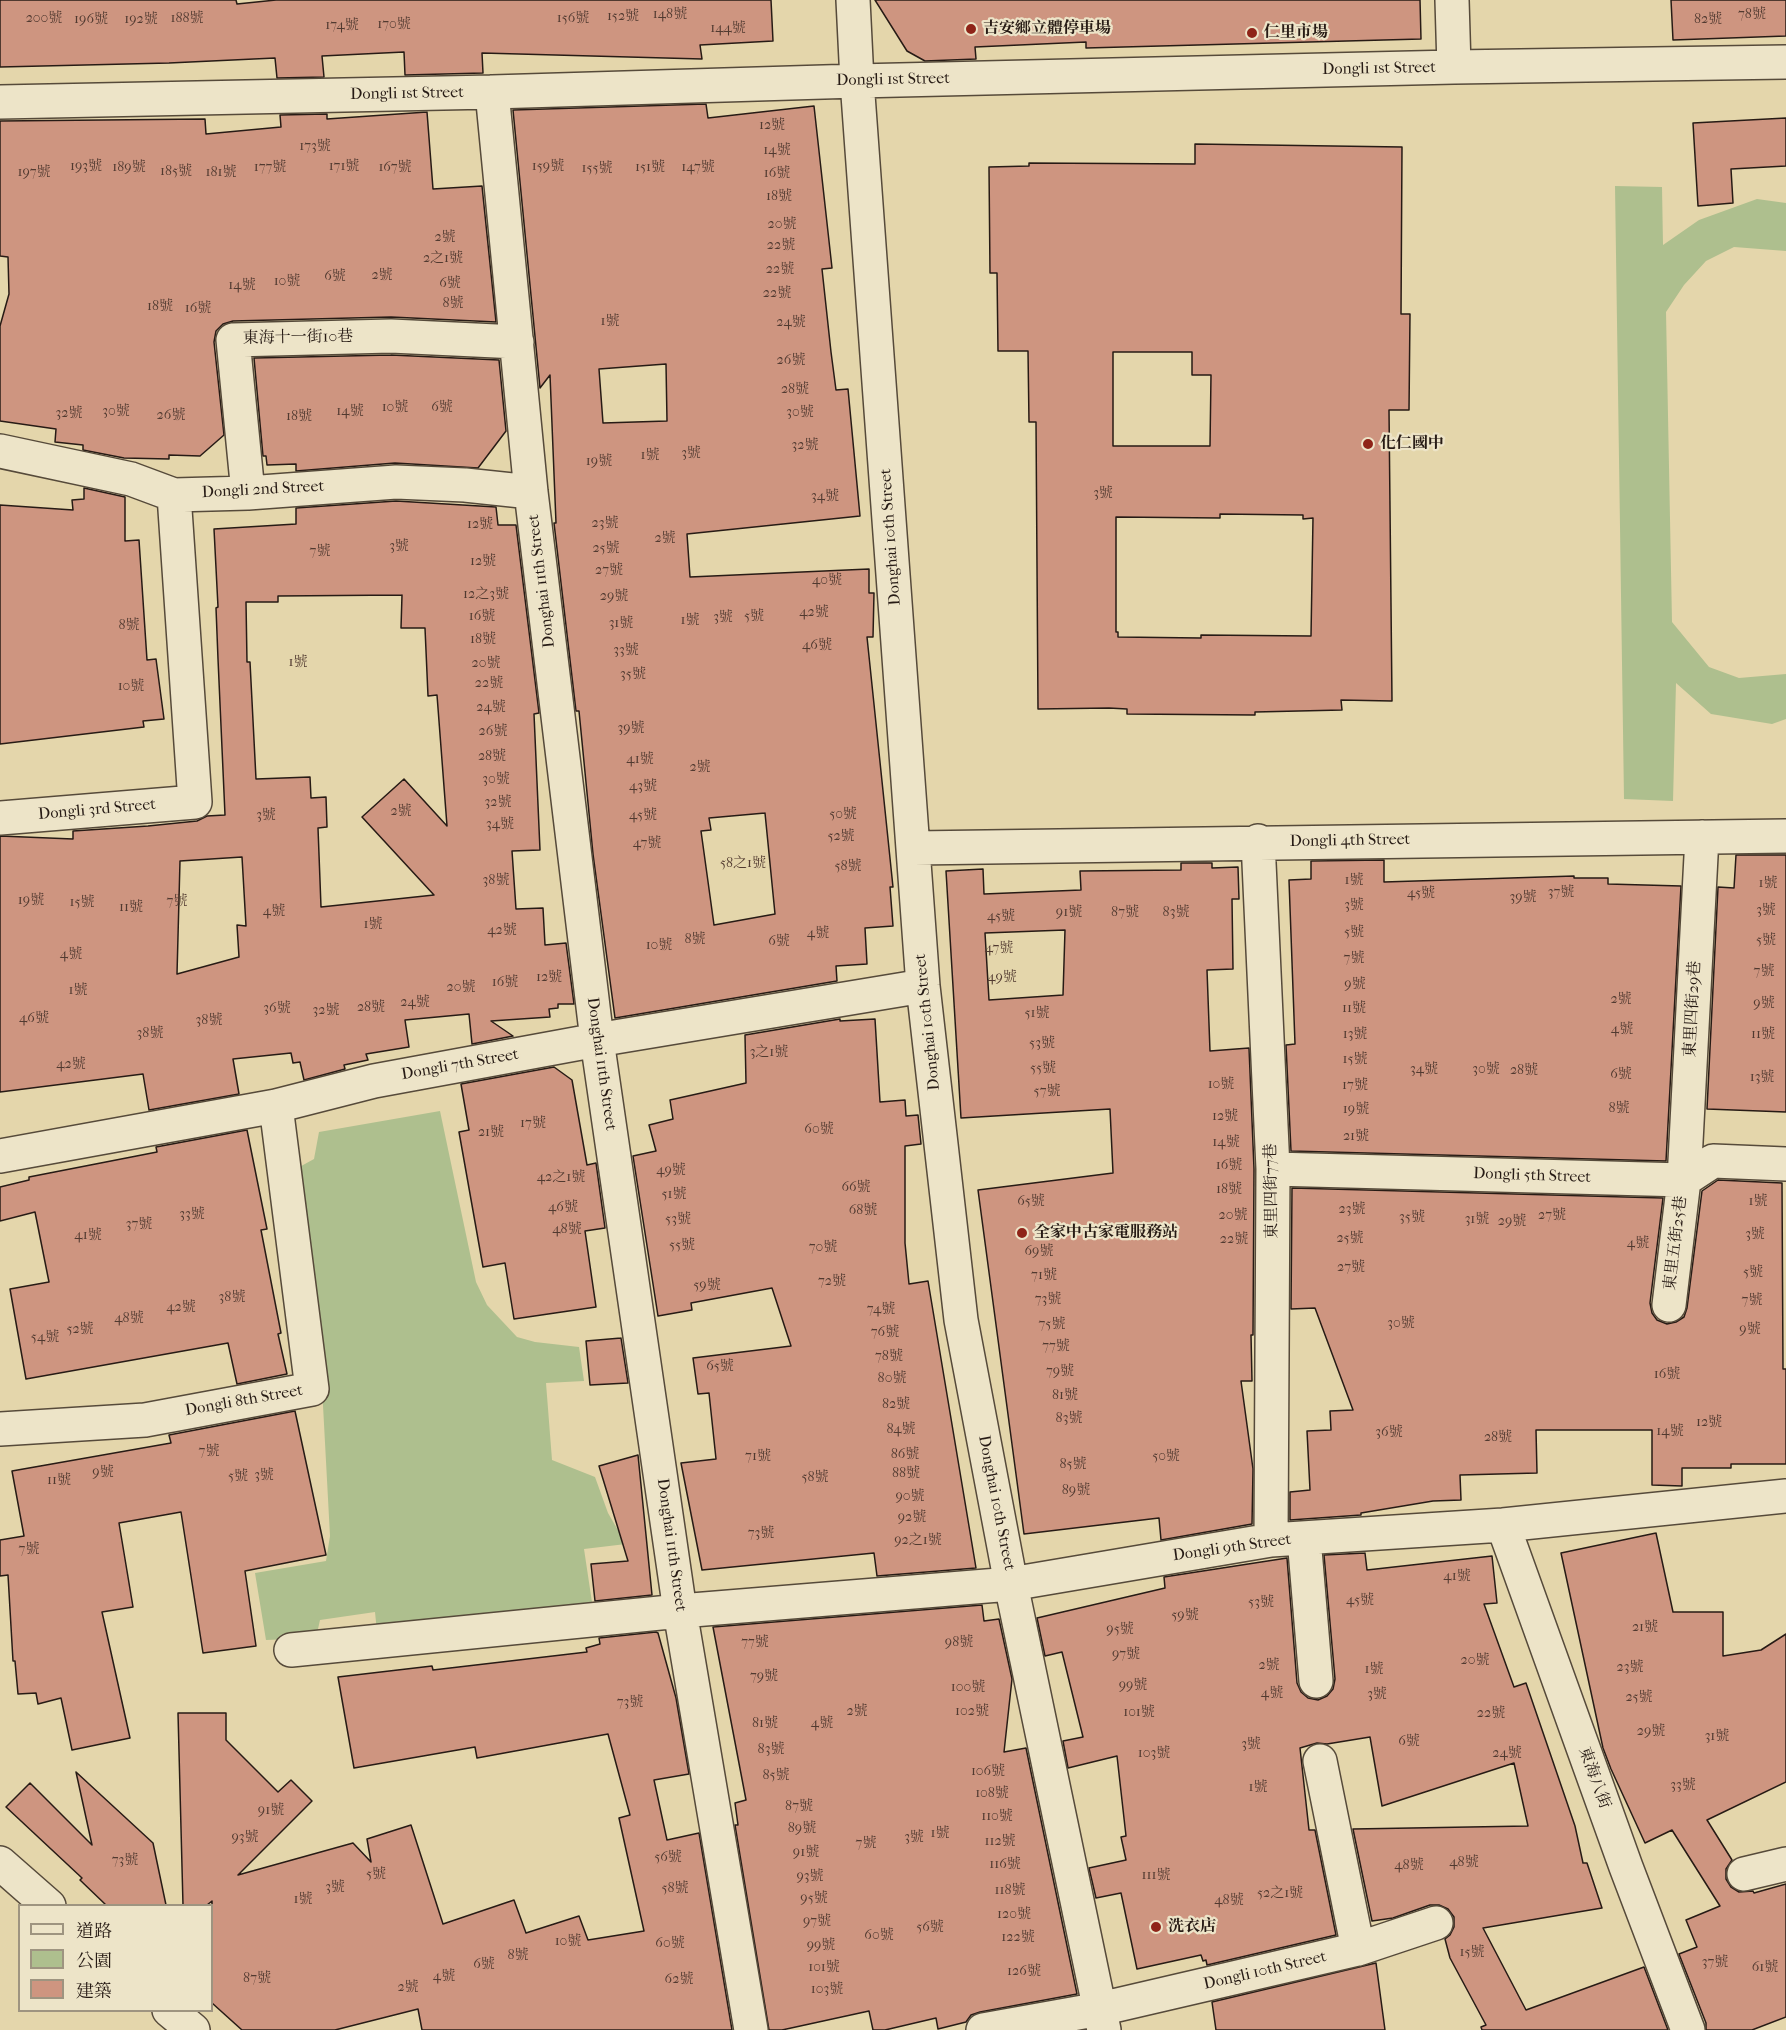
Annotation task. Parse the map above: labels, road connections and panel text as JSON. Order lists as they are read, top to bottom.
{
  "streets": {
    "street": [
      "Dongli 1st Street",
      "東海十一街10巷",
      "Dongli 2nd Street",
      "Donghai 10th Street",
      "Donghai 11th Street",
      "Dongli 3rd Street",
      "Dongli 4th Street",
      "東里四街29巷",
      "Dongli 7th Street",
      "Dongli 5th Street",
      "東里四街77巷",
      "東里五街25巷",
      "Dongli 8th Street",
      "Dongli 9th Street",
      "東海八街",
      "Dongli 10th Street"
    ]
  },
  "crossings": [
    ["Dongli 1st Street", "Donghai 10th Street"],
    ["Dongli 1st Street", "Donghai 11th Street"],
    ["東海十一街10巷", "Dongli 2nd Street"],
    ["東海十一街10巷", "Donghai 11th Street"],
    ["Dongli 2nd Street", "Donghai 11th Street"],
    ["Dongli 2nd Street", "Dongli 3rd Street"],
    ["Donghai 10th Street", "Dongli 4th Street"],
    ["Donghai 10th Street", "Dongli 7th Street"],
    ["Donghai 10th Street", "Dongli 9th Street"],
    ["Donghai 10th Street", "Dongli 10th Street"],
    ["Donghai 11th Street", "Dongli 7th Street"],
    ["Donghai 11th Street", "Dongli 9th Street"],
    ["Dongli 4th Street", "東里四街29巷"],
    ["Dongli 4th Street", "東里四街77巷"],
    ["東里四街29巷", "Dongli 5th Street"],
    ["東里四街29巷", "東里五街25巷"],
    ["Dongli 7th Street", "Dongli 8th Street"],
    ["Dongli 5th Street", "東里四街77巷"],
    ["Dongli 5th Street", "東里五街25巷"],
    ["東里四街77巷", "Dongli 9th Street"],
    ["Dongli 9th Street", "東海八街"]
  ],
  "places": [
    "吉安鄉立體停車場",
    "仁里市場",
    "化仁國中",
    "全家中古家電服務站",
    "洗衣店"
  ],
  "house_numbers": [
    "148號",
    "78號",
    "152號",
    "200號",
    "188號",
    "156號",
    "196號",
    "192號",
    "82號",
    "170號",
    "174號",
    "144號",
    "12號",
    "173號",
    "14號",
    "193號",
    "171號",
    "159號",
    "189號",
    "177號",
    "167號",
    "151號",
    "147號",
    "155號",
    "185號",
    "197號",
    "181號",
    "16號",
    "18號",
    "20號",
    "2號",
    "22號",
    "2之1號",
    "22號",
    "2號",
    "6號",
    "10號",
    "6號",
    "14號",
    "22號",
    "8號",
    "18號",
    "16號",
    "1號",
    "24號",
    "26號",
    "28號",
    "10號",
    "6號",
    "30號",
    "14號",
    "30號",
    "32號",
    "26號",
    "18號",
    "32號",
    "3號",
    "1號",
    "19號",
    "3號",
    "34號",
    "23號",
    "12號",
    "2號",
    "3號",
    "25號",
    "7號",
    "12號",
    "27號",
    "40號",
    "12之3號",
    "29號",
    "42號",
    "16號",
    "5號",
    "3號",
    "1號",
    "31號",
    "8號",
    "18號",
    "46號",
    "33號",
    "1號",
    "20號",
    "35號",
    "22號",
    "10號",
    "24號",
    "39號",
    "26號",
    "28號",
    "41號",
    "2號",
    "30號",
    "43號",
    "32號",
    "2號",
    "50號",
    "3號",
    "45號",
    "34號",
    "52號",
    "47號",
    "58之1號",
    "58號",
    "38號",
    "1號",
    "1號",
    "37號",
    "45號",
    "39號",
    "19號",
    "7號",
    "15號",
    "3號",
    "11號",
    "3號",
    "4號",
    "91號",
    "87號",
    "83號",
    "45號",
    "1號",
    "42號",
    "5號",
    "4號",
    "8號",
    "5號",
    "6號",
    "10號",
    "47號",
    "4號",
    "7號",
    "7號",
    "12號",
    "49號",
    "16號",
    "9號",
    "20號",
    "1號",
    "2號",
    "24號",
    "9號",
    "28號",
    "36號",
    "11號",
    "32號",
    "51號",
    "46號",
    "38號",
    "4號",
    "38號",
    "13號",
    "11號",
    "53號",
    "3之1號",
    "15號",
    "42號",
    "55號",
    "34號",
    "30號",
    "28號",
    "6號",
    "13號",
    "10號",
    "17號",
    "57號",
    "8號",
    "19號",
    "12號",
    "17號",
    "60號",
    "21號",
    "21號",
    "14號",
    "16號",
    "49號",
    "42之1號",
    "66號",
    "18號",
    "51號",
    "65號",
    "1號",
    "46號",
    "23號",
    "68號",
    "33號",
    "20號",
    "27號",
    "35號",
    "53號",
    "31號",
    "29號",
    "37號",
    "48號",
    "3號",
    "41號",
    "25號",
    "22號",
    "4號",
    "55號",
    "70號",
    "69號",
    "27號",
    "5號",
    "71號",
    "72號",
    "59號",
    "38號",
    "73號",
    "7號",
    "42號",
    "74號",
    "48號",
    "30號",
    "75號",
    "52號",
    "9號",
    "76號",
    "54號",
    "77號",
    "78號",
    "65號",
    "79號",
    "16號",
    "80號",
    "81號",
    "82號",
    "83號",
    "12號",
    "84號",
    "14號",
    "36號",
    "28號",
    "7號",
    "86號",
    "71號",
    "50號",
    "85號",
    "9號",
    "88號",
    "3號",
    "5號",
    "58號",
    "11號",
    "89號",
    "90號",
    "92號",
    "73號",
    "92之1號",
    "7號",
    "41號",
    "45號",
    "53號",
    "59號",
    "21號",
    "95號",
    "77號",
    "98號",
    "97號",
    "20號",
    "2號",
    "23號",
    "1號",
    "79號",
    "99號",
    "100號",
    "4號",
    "3號",
    "25號",
    "73號",
    "2號",
    "102號",
    "101號",
    "22號",
    "81號",
    "4號",
    "29號",
    "31號",
    "6號",
    "3號",
    "83號",
    "103號",
    "24號",
    "106號",
    "85號",
    "33號",
    "1號",
    "108號",
    "87號",
    "91號",
    "110號",
    "89號",
    "1號",
    "93號",
    "3號",
    "112號",
    "7號",
    "91號",
    "56號",
    "73號",
    "48號",
    "116號",
    "48號",
    "5號",
    "111號",
    "93號",
    "3號",
    "58號",
    "118號",
    "52之1號",
    "95號",
    "1號",
    "48號",
    "120號",
    "97號",
    "56號",
    "60號",
    "122號",
    "10號",
    "60號",
    "99號",
    "15號",
    "8號",
    "37號",
    "6號",
    "101號",
    "61號",
    "126號",
    "4號",
    "87號",
    "62號",
    "2號",
    "103號"
  ],
  "legend": ["道路", "公園", "建築"]
}
